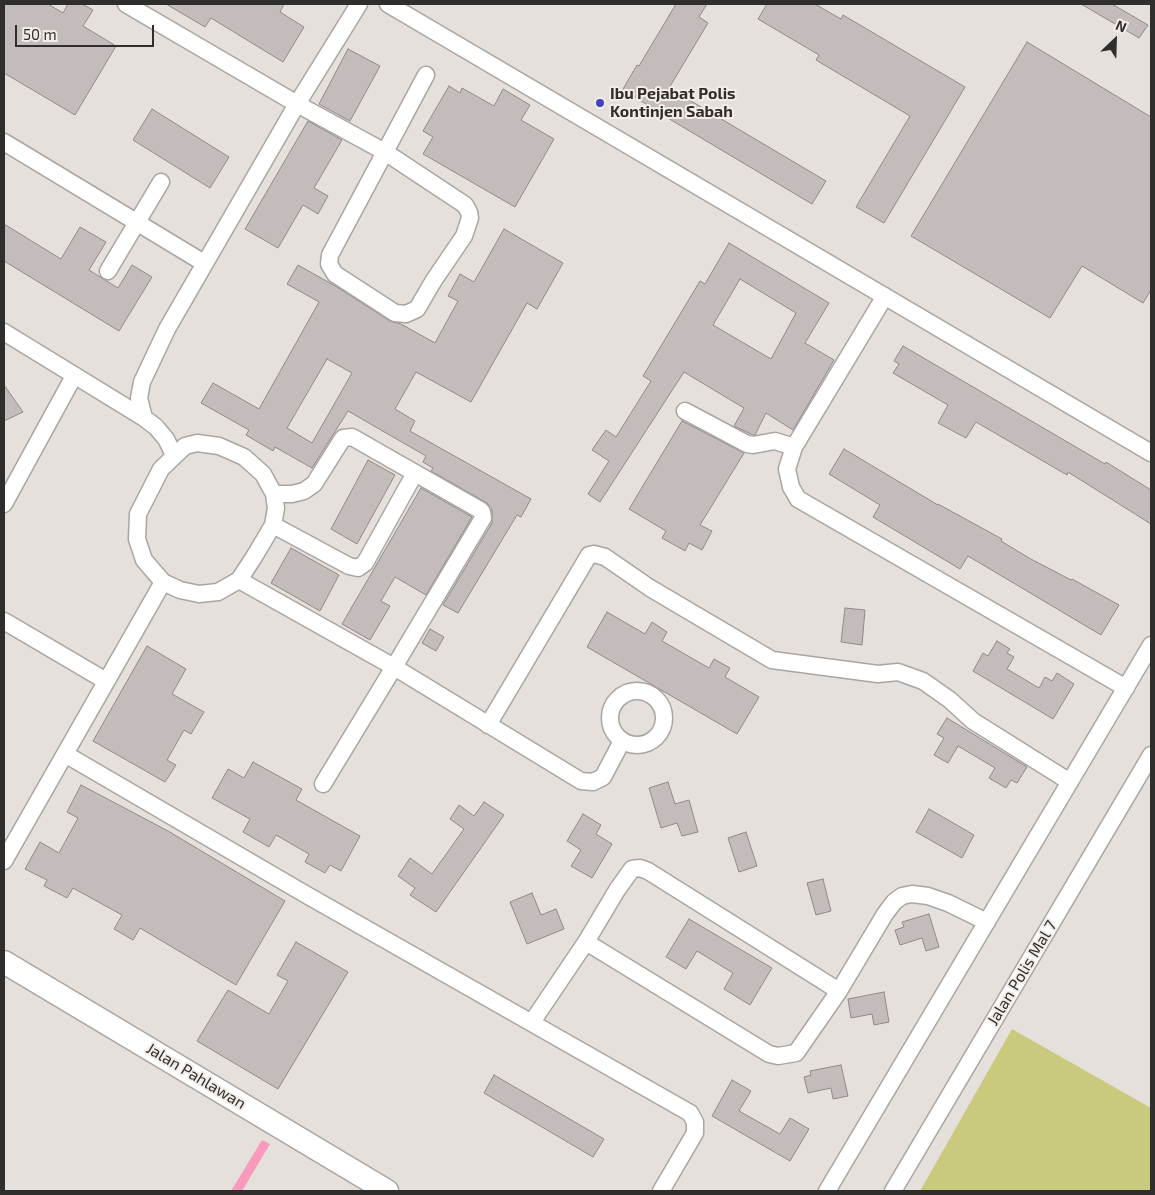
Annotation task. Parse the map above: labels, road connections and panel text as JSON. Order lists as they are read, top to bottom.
{
  "streets": {
    "street": ["Jalan Polis Mal 7", "Jalan Pahlawan"]
  },
  "places": ["Ibu Pejabat Polis Kontinjen Sabah"],
  "scale_bar": "50 m",
  "north": "top right"
}
